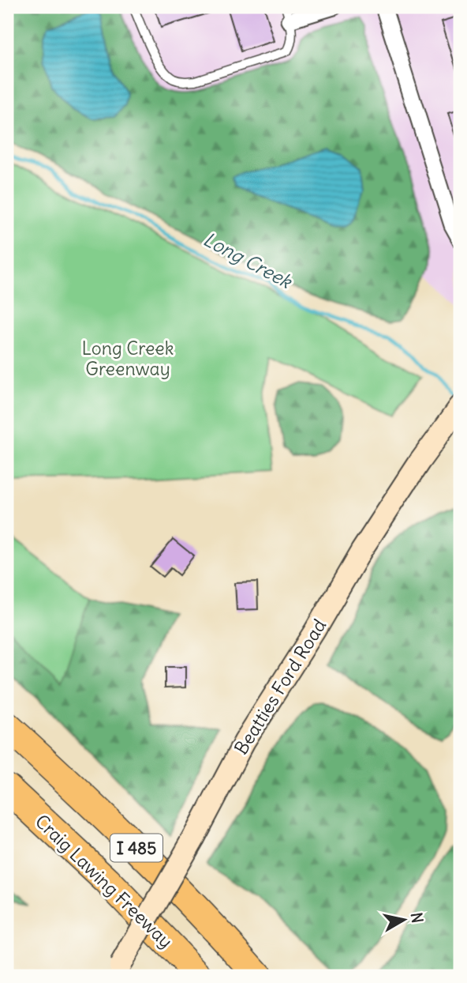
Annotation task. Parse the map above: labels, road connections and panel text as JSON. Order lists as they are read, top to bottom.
{
  "streets": {
    "highway": ["I 485", "Craig Lawing Freeway"],
    "main road": ["Beatties Ford Road"]
  },
  "water": ["Long Creek"],
  "parks": ["Long Creek Greenway"],
  "north": "right"
}
